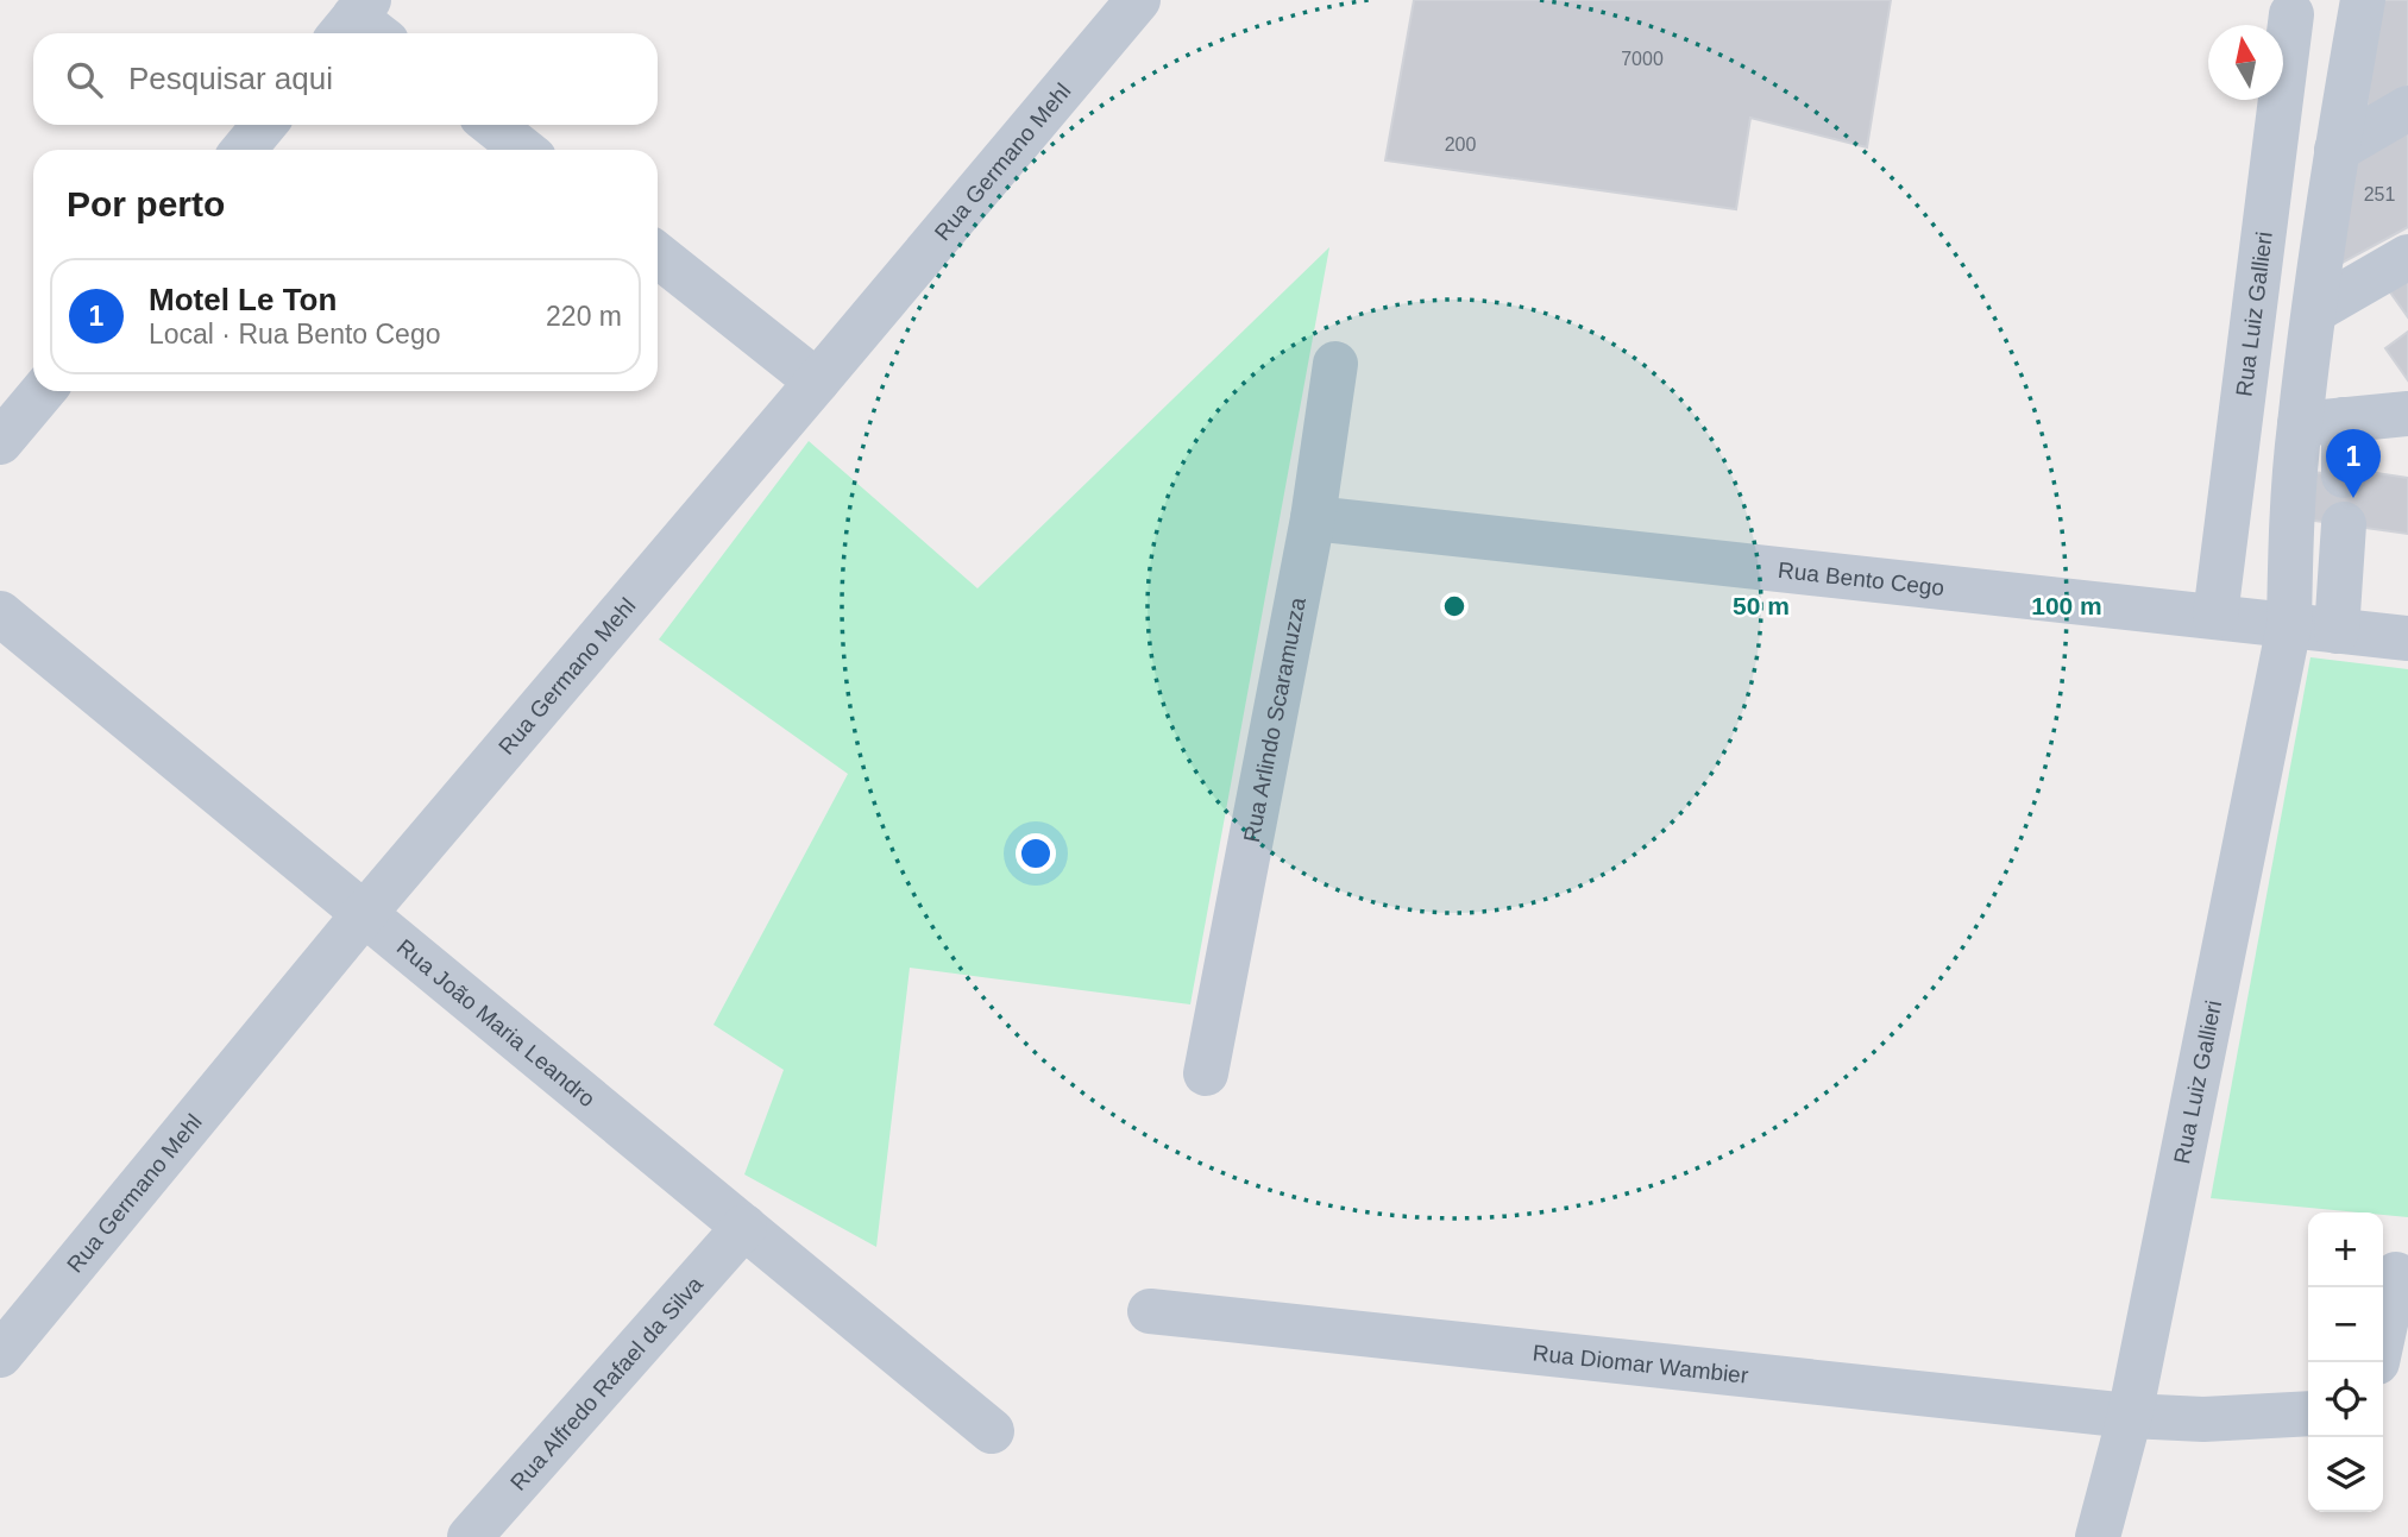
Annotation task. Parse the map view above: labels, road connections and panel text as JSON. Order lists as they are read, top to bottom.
{
  "streets": {
    "street": [
      "Rua Germano Mehl",
      "Rua Luiz Gallieri",
      "Rua Bento Cego",
      "Rua Arlindo Scaramuzza",
      "Rua João Maria Leandro",
      "Rua Diomar Wambier",
      "Rua Alfredo Rafael da Silva"
    ]
  },
  "crossings": [
    ["Rua Germano Mehl", "Rua João Maria Leandro"],
    ["Rua Luiz Gallieri", "Rua Bento Cego"],
    ["Rua Luiz Gallieri", "Rua Diomar Wambier"],
    ["Rua Bento Cego", "Rua Arlindo Scaramuzza"],
    ["Rua João Maria Leandro", "Rua Alfredo Rafael da Silva"]
  ],
  "house_numbers": ["7000", "200", "251"],
  "north": "top",
  "page": {
    "search": "Pesquisar aqui",
    "heading": "Por perto",
    "list": [
      {
        "mark": "1",
        "name": "Motel Le Ton",
        "note": "Local · Rua Bento Cego",
        "value": "220 m"
      }
    ],
    "pins": "1",
    "map_buttons": ["+", "−"]
  },
  "rings": ["50 m", "100 m"]
}
